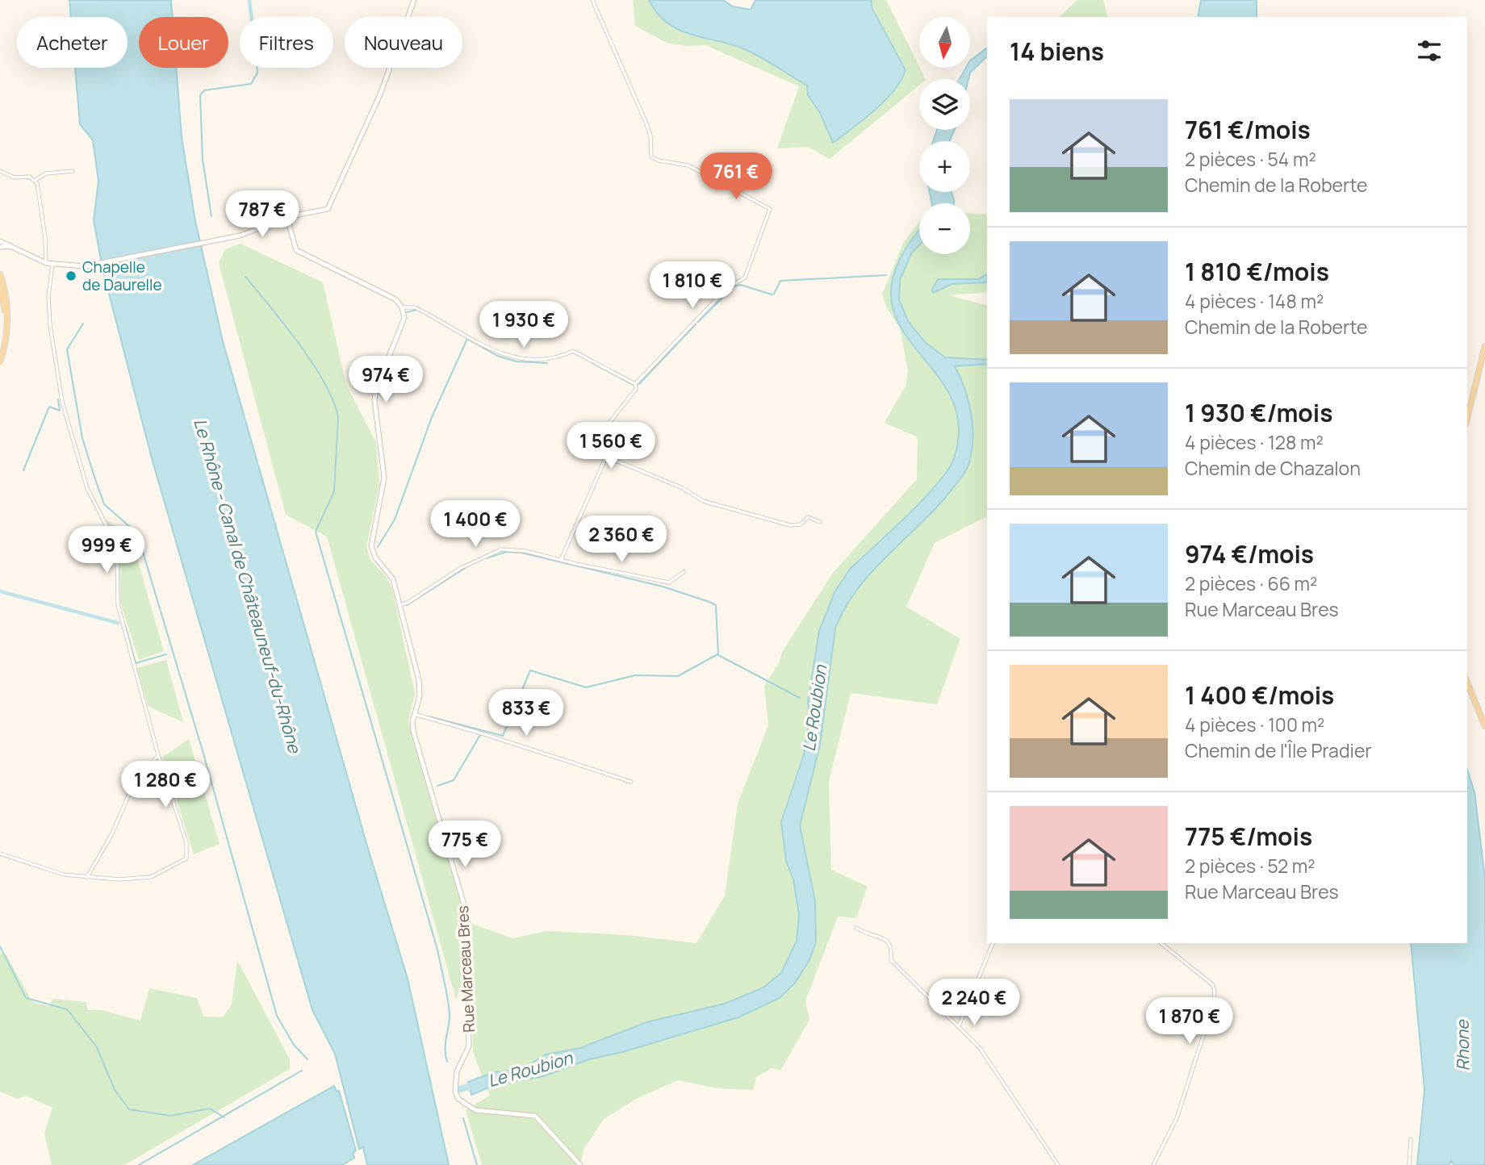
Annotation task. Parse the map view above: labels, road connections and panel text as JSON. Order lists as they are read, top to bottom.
{
  "streets": {
    "street": ["Rue Marceau Bres"]
  },
  "water": ["Le Rhône - Canal de Châteauneuf-du-Rhône", "Le Roubion", "Rhone"],
  "places": ["Chapelle de Daurelle"],
  "north": "bottom",
  "page": {
    "map_buttons": ["+", "−"],
    "chip": [
      "Acheter",
      "Louer",
      "Filtres",
      "Nouveau"
    ],
    "heading": "14 biens",
    "list": [
      {
        "name": "761 €/mois",
        "note": "2 pièces · 54 m² · Chemin de la Roberte"
      },
      {
        "name": "1 810 €/mois",
        "note": "4 pièces · 148 m² · Chemin de la Roberte"
      },
      {
        "name": "1 930 €/mois",
        "note": "4 pièces · 128 m² · Chemin de Chazalon"
      },
      {
        "name": "974 €/mois",
        "note": "2 pièces · 66 m² · Rue Marceau Bres"
      },
      {
        "name": "1 400 €/mois",
        "note": "4 pièces · 100 m² · Chemin de l'Île Pradier"
      },
      {
        "name": "775 €/mois",
        "note": "2 pièces · 52 m² · Rue Marceau Bres"
      }
    ],
    "price": [
      "761 €",
      "787 €",
      "1 810 €",
      "1 930 €",
      "974 €",
      "1 560 €",
      "1 400 €",
      "2 360 €",
      "999 €",
      "833 €",
      "1 280 €",
      "775 €",
      "2 240 €",
      "1 870 €"
    ]
  }
}
